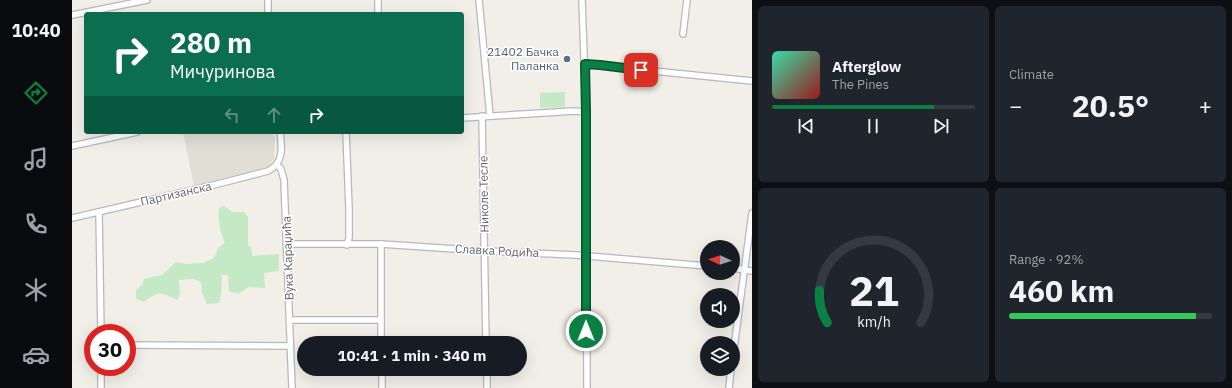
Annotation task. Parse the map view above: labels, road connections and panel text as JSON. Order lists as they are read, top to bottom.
{
  "streets": {
    "street": [
      "Партизанска",
      "Николе Тесле",
      "Славка Родића",
      "Вука Караџића"
    ]
  },
  "crossings": [
    ["Партизанска", "Вука Караџића"],
    ["Николе Тесле", "Славка Родића"],
    ["Славка Родића", "Вука Караџића"]
  ],
  "places": ["21402 Бачка Паланка"],
  "north": "left",
  "page": {
    "tabs": "10:40",
    "tile": [
      "Climate",
      ["Range · 92%", "460 km"]
    ],
    "turn": ["280 m", "Мичуринова"],
    "song": ["Afterglow", "The Pines"],
    "heat": ["−", "20.5°", "+"],
    "limit": "30",
    "trip": "10:41 · 1 min · 340 m",
    "gauge": ["21", "km/h"]
  }
}
